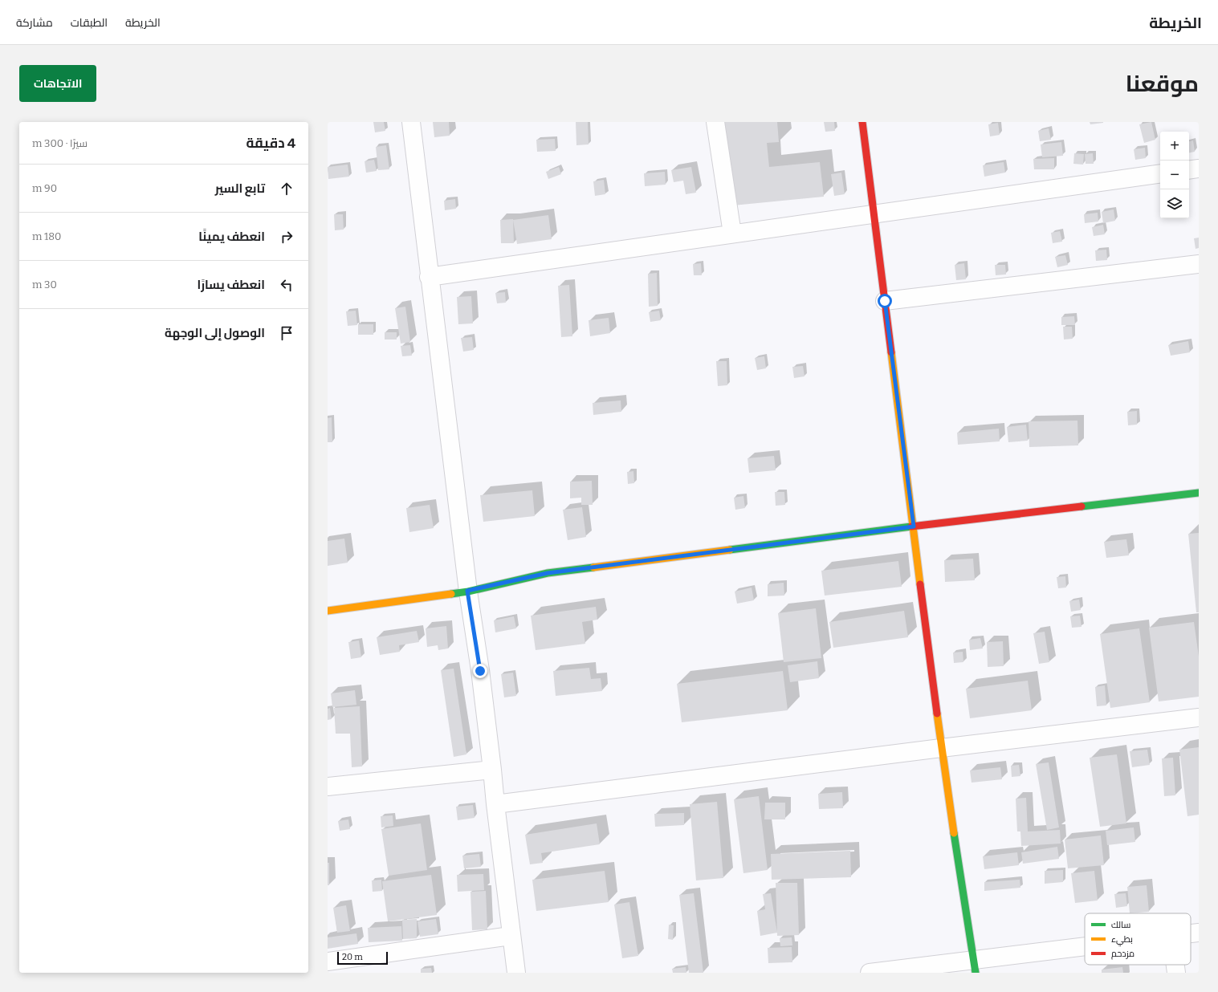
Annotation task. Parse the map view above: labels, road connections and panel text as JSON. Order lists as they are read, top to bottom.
{
  "legend": ["سالك", "بطيء", "مزدحم"],
  "scale_bar": "20 m",
  "page": {
    "header": "الخريطة",
    "nav": ["الخريطة", "الطبقات", "مشاركة"],
    "title": "موقعنا",
    "buttons": "الاتجاهات",
    "heading": ["4 دقيقة", "سيرًا · 300 m"],
    "map_buttons": ["+", "−"],
    "list": [
      ["تابع السير", "90 m"],
      ["انعطف يمينًا", "180 m"],
      ["انعطف يسارًا", "30 m"],
      "الوصول إلى الوجهة"
    ],
    "scale": "20 m"
  }
}
